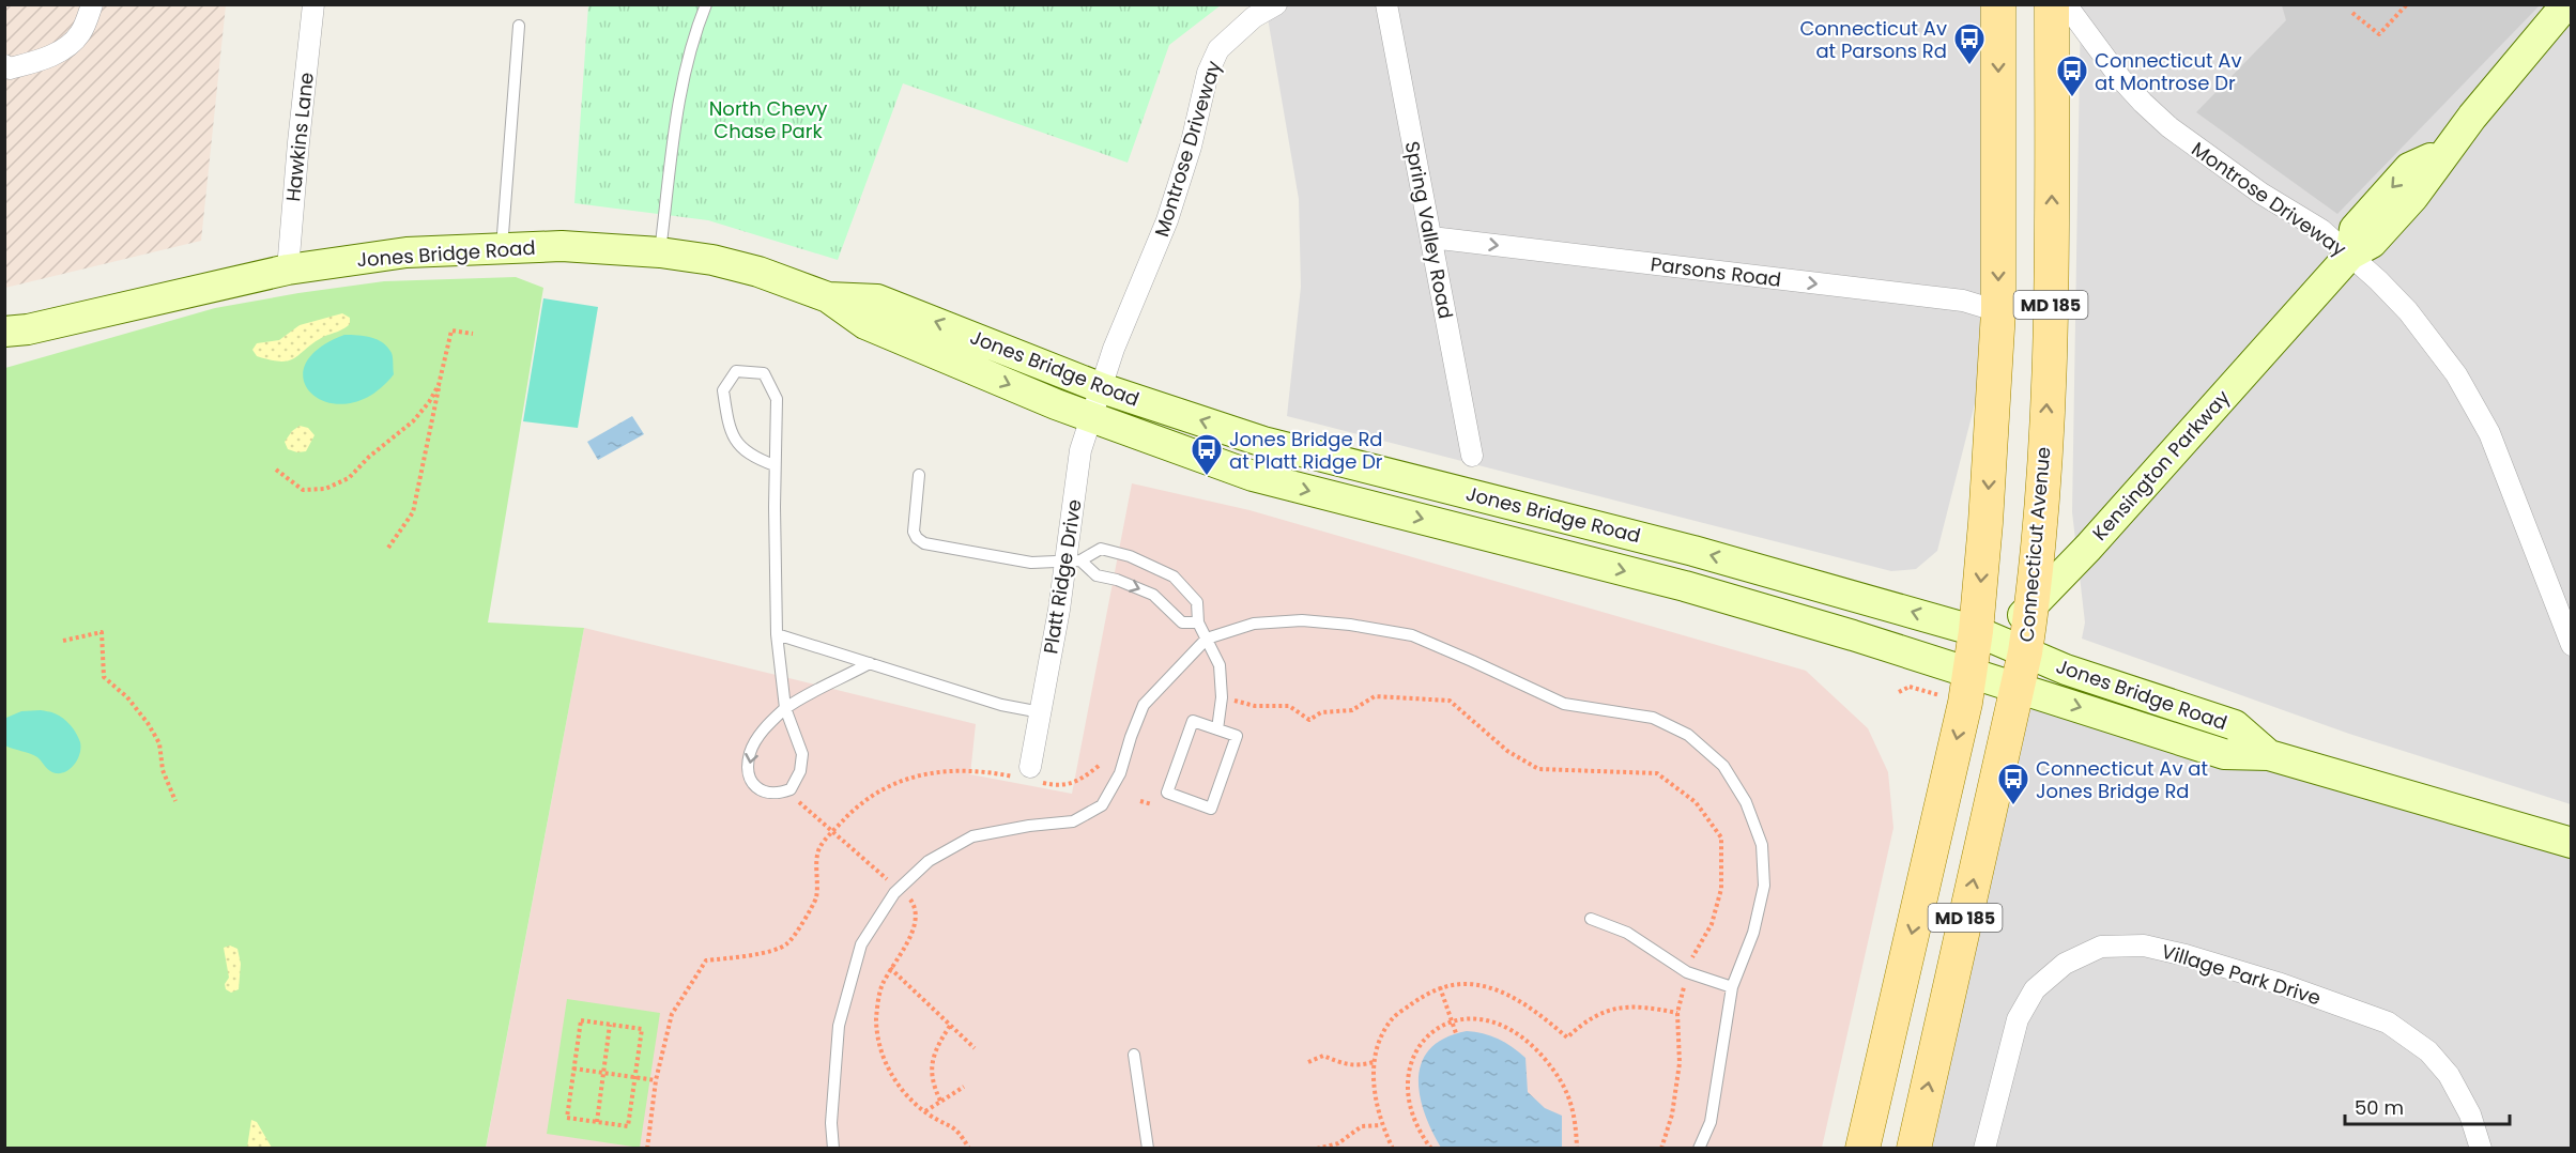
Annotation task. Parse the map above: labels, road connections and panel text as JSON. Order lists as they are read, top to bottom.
{
  "streets": {
    "main road": [
      "Jones Bridge Road",
      "MD 185",
      "Kensington Parkway",
      "Connecticut Avenue"
    ],
    "street": [
      "Hawkins Lane",
      "Montrose Driveway",
      "Spring Valley Road",
      "Parsons Road",
      "Platt Ridge Drive",
      "Village Park Drive"
    ]
  },
  "crossings": [
    ["Hawkins Lane", "Jones Bridge Road"],
    ["Montrose Driveway", "Jones Bridge Road"],
    ["Montrose Driveway", "Kensington Parkway"],
    ["Montrose Driveway", "Platt Ridge Drive"],
    ["Spring Valley Road", "Parsons Road"],
    ["Jones Bridge Road", "Connecticut Avenue"],
    ["Jones Bridge Road", "Platt Ridge Drive"],
    ["Parsons Road", "Connecticut Avenue"],
    ["Kensington Parkway", "Connecticut Avenue"]
  ],
  "one_way": ["Parsons Road"],
  "parks": ["North Chevy Chase Park"],
  "places": {
    "bus stop": [
      "Connecticut Av at Parsons Rd",
      "Connecticut Av at Montrose Dr",
      "Jones Bridge Rd at Platt Ridge Dr",
      "Connecticut Av at Jones Bridge Rd"
    ]
  },
  "scale_bar": "50 m"
}
